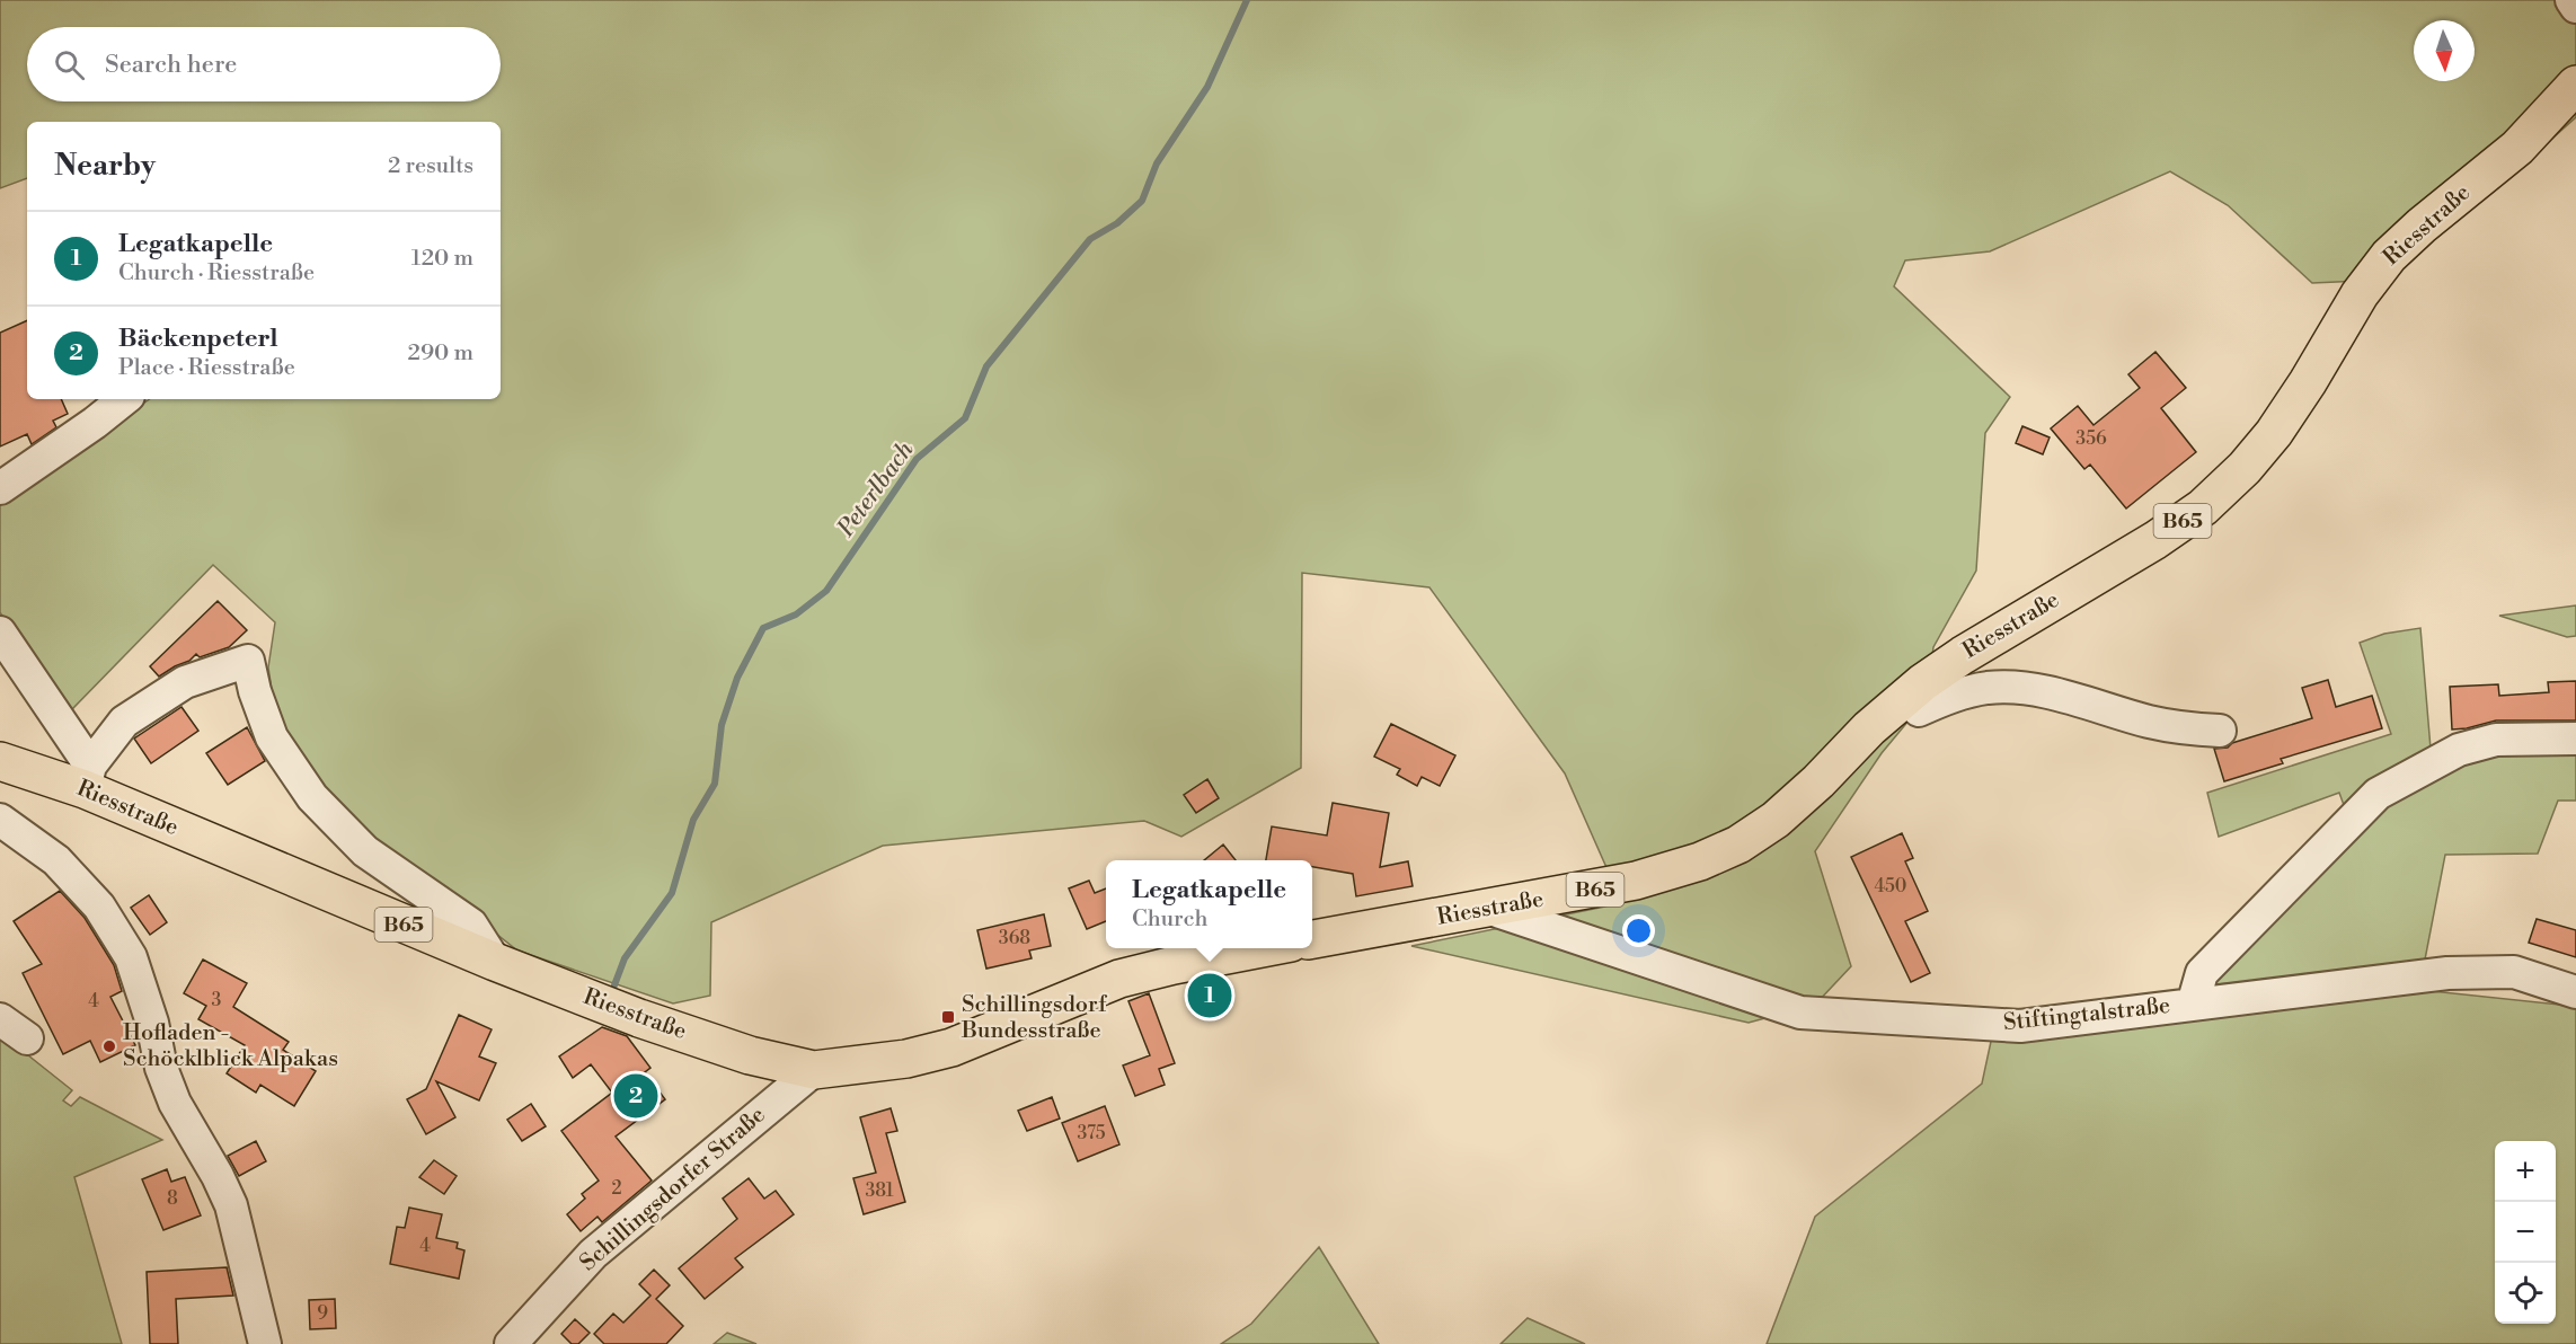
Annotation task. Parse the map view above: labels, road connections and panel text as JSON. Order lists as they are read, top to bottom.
{
  "streets": {
    "main road": ["Riesstraße", "B65"],
    "street": ["Stiftingtalstraße", "Schillingsdorfer Straße"]
  },
  "crossings": [
    ["Riesstraße", "Stiftingtalstraße"],
    ["Riesstraße", "Schillingsdorfer Straße"]
  ],
  "water": ["Peterlbach"],
  "places": {
    "transit": ["Schillingsdorf Bundesstraße"],
    "other": ["Hofladen - Schöcklblick Alpakas"]
  },
  "house_numbers": [
    "356",
    "450",
    "368",
    "3",
    "4",
    "375",
    "2",
    "381",
    "8",
    "4",
    "9"
  ],
  "north": "bottom",
  "page": {
    "search": "Search here",
    "heading": ["Nearby", "2 results"],
    "list": [
      {
        "mark": "1",
        "name": "Legatkapelle",
        "note": "Church · Riesstraße",
        "value": "120 m"
      },
      {
        "mark": "2",
        "name": "Bäckenpeterl",
        "note": "Place · Riesstraße",
        "value": "290 m"
      }
    ],
    "popup": ["Legatkapelle", "Church"],
    "pins": ["1", "2"],
    "map_buttons": ["+", "−"]
  }
}
